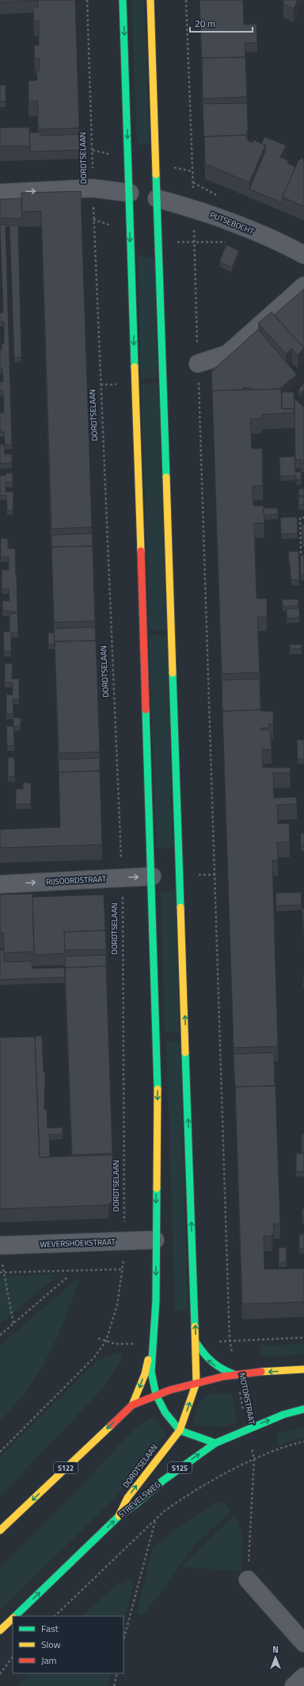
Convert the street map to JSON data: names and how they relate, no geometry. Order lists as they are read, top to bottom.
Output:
{
  "streets": {
    "main road": [
      "DORDTSELAAN",
      "S122",
      "S125",
      "STREVELSWEG"
    ],
    "street": ["PUTSEBOCHT", "RIJSOORDSTRAAT", "WEVERSHOEKSTRAAT"],
    "path": ["MOTORSTRAAT"]
  },
  "crossings": [
    ["DORDTSELAAN", "PUTSEBOCHT"],
    ["DORDTSELAAN", "RIJSOORDSTRAAT"],
    ["DORDTSELAAN", "WEVERSHOEKSTRAAT"],
    ["DORDTSELAAN", "STREVELSWEG"],
    ["RIJSOORDSTRAAT", "S122"],
    ["WEVERSHOEKSTRAAT", "S122"],
    ["MOTORSTRAAT", "STREVELSWEG"]
  ],
  "one_way": ["RIJSOORDSTRAAT", "STREVELSWEG"],
  "legend": ["Fast", "Slow", "Jam"],
  "scale_bar": "20 m",
  "north": "top"
}
